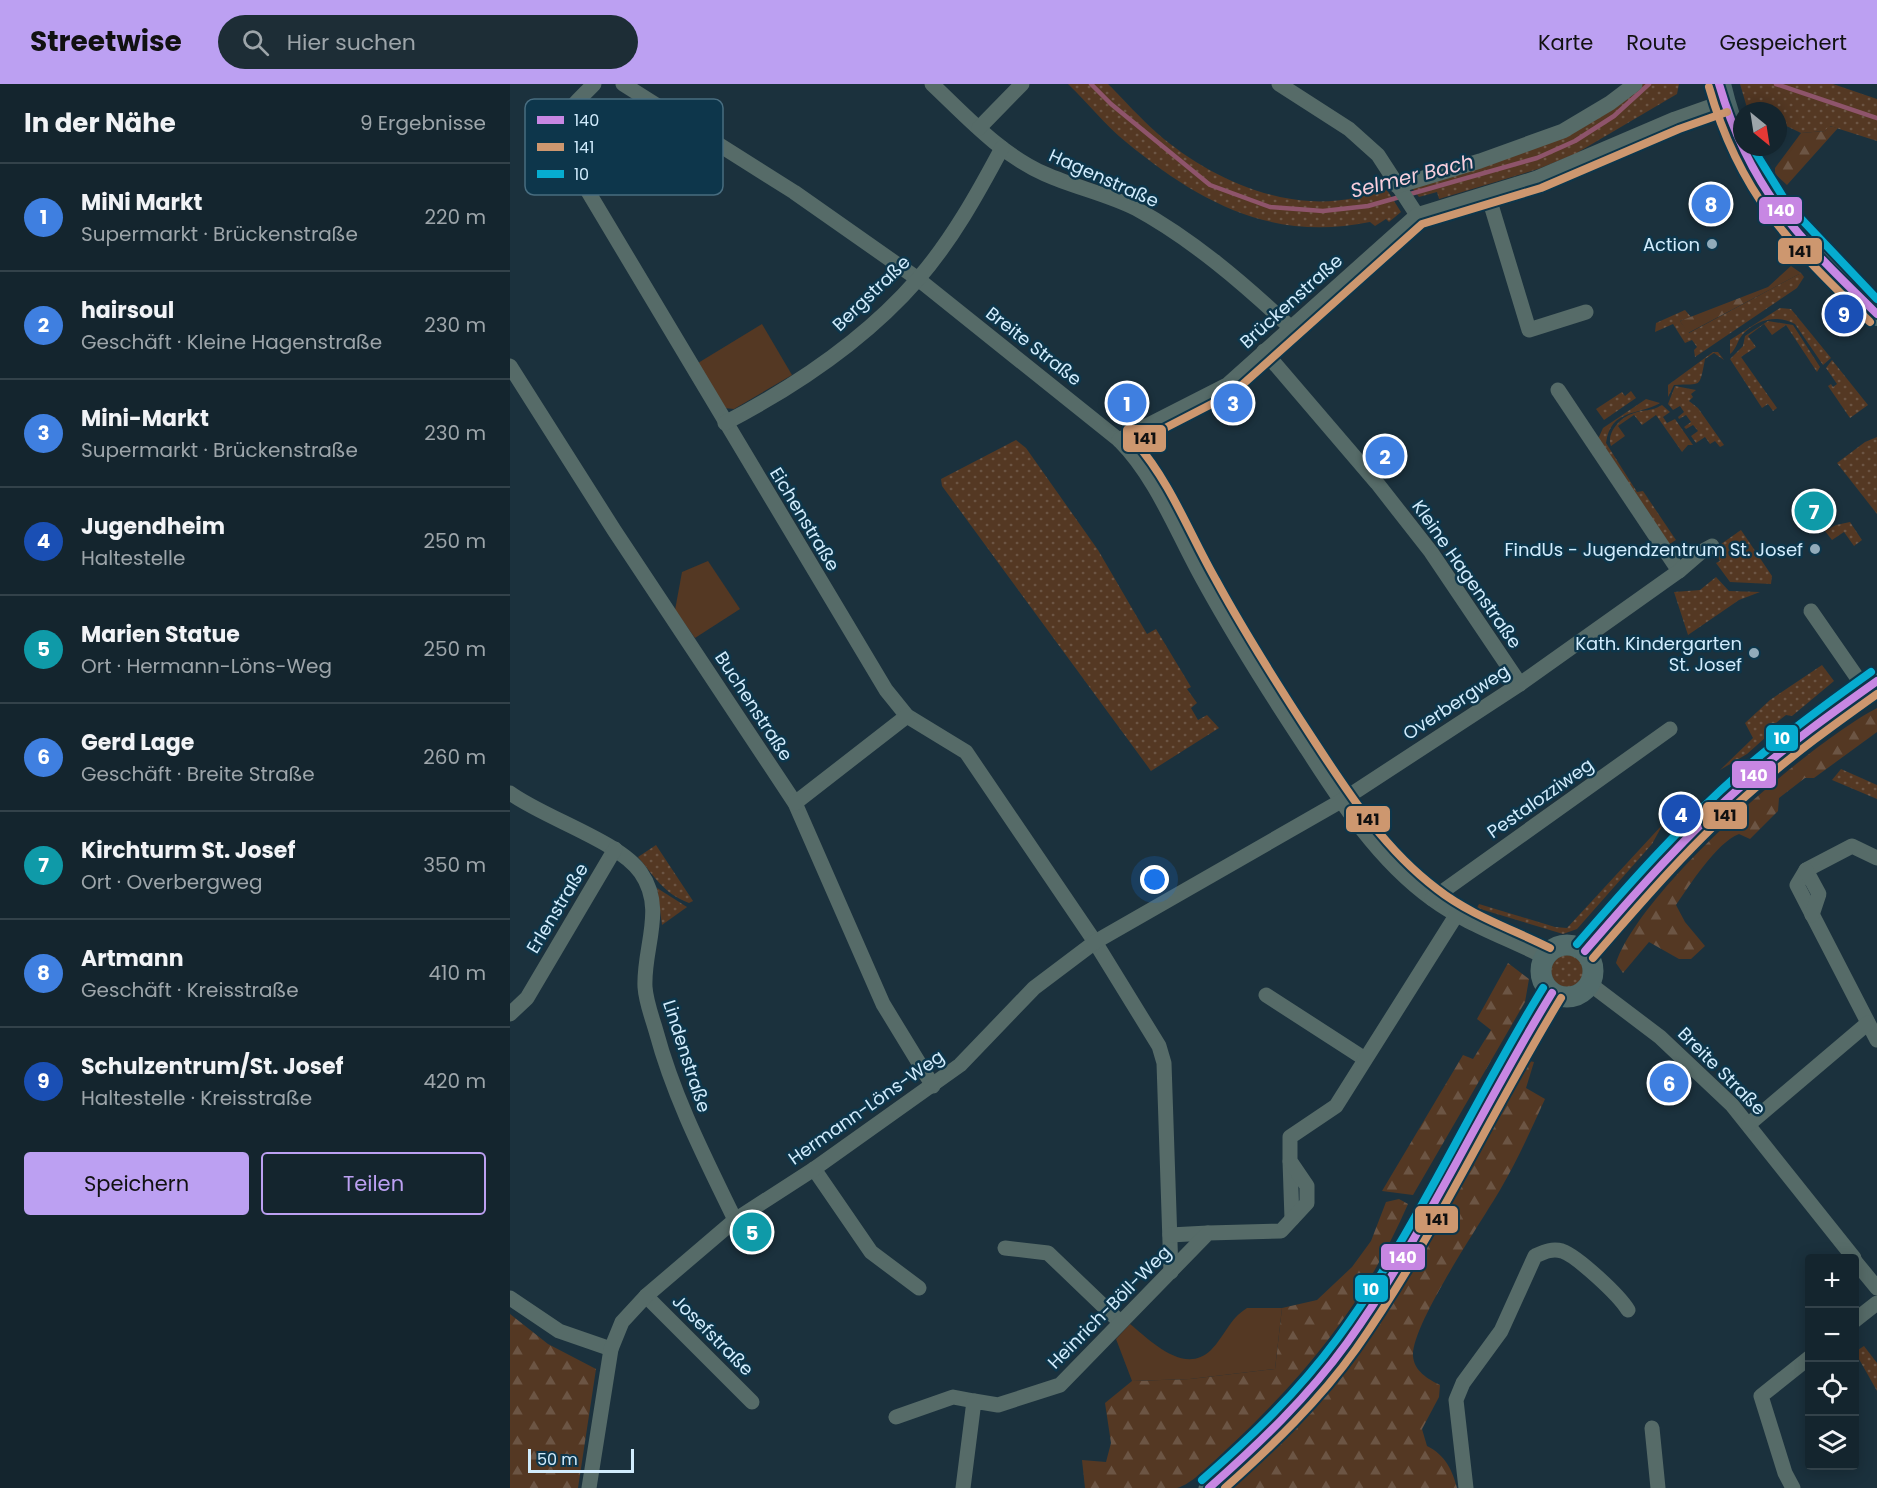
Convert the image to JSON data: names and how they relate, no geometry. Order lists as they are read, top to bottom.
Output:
{
  "streets": {
    "street": [
      "Hagenstraße",
      "Bergstraße",
      "Brückenstraße",
      "Breite Straße",
      "Eichenstraße",
      "Kleine Hagenstraße",
      "Overbergweg",
      "Buchenstraße",
      "Pestalozziweg",
      "Erlenstraße",
      "Lindenstraße",
      "Hermann-Löns-Weg",
      "Heinrich-Böll-Weg",
      "Josefstraße"
    ]
  },
  "crossings": [
    ["Hagenstraße", "Bergstraße"],
    ["Hagenstraße", "Brückenstraße"],
    ["Bergstraße", "Breite Straße"],
    ["Bergstraße", "Eichenstraße"],
    ["Brückenstraße", "Breite Straße"],
    ["Brückenstraße", "Kleine Hagenstraße"],
    ["Breite Straße", "Overbergweg"],
    ["Breite Straße", "Pestalozziweg"],
    ["Breite Straße", "Hermann-Löns-Weg"],
    ["Breite Straße", "Heinrich-Böll-Weg"],
    ["Eichenstraße", "Hermann-Löns-Weg"],
    ["Eichenstraße", "Heinrich-Böll-Weg"],
    ["Kleine Hagenstraße", "Overbergweg"],
    ["Overbergweg", "Hermann-Löns-Weg"],
    ["Buchenstraße", "Hermann-Löns-Weg"],
    ["Erlenstraße", "Lindenstraße"],
    ["Lindenstraße", "Hermann-Löns-Weg"],
    ["Hermann-Löns-Weg", "Josefstraße"]
  ],
  "water": ["Selmer Bach"],
  "places": ["Action", "FindUs - Jugendzentrum St. Josef", "Kath. Kindergarten St. Josef"],
  "lines": ["transit line 140", "transit line 141", "transit line 10"],
  "legend": ["140", "141", "10"],
  "scale_bar": "50 m",
  "north": "bottom right",
  "page": {
    "header": "Streetwise",
    "search": "Hier suchen",
    "nav": ["Karte", "Route", "Gespeichert"],
    "heading": ["In der Nähe", "9 Ergebnisse"],
    "list": [
      {
        "mark": "1",
        "name": "MiNi Markt",
        "note": "Supermarkt · Brückenstraße",
        "value": "220 m"
      },
      {
        "mark": "2",
        "name": "hairsoul",
        "note": "Geschäft · Kleine Hagenstraße",
        "value": "230 m"
      },
      {
        "mark": "3",
        "name": "Mini-Markt",
        "note": "Supermarkt · Brückenstraße",
        "value": "230 m"
      },
      {
        "mark": "4",
        "name": "Jugendheim",
        "note": "Haltestelle",
        "value": "250 m"
      },
      {
        "mark": "5",
        "name": "Marien Statue",
        "note": "Ort · Hermann-Löns-Weg",
        "value": "250 m"
      },
      {
        "mark": "6",
        "name": "Gerd Lage",
        "note": "Geschäft · Breite Straße",
        "value": "260 m"
      },
      {
        "mark": "7",
        "name": "Kirchturm St. Josef",
        "note": "Ort · Overbergweg",
        "value": "350 m"
      },
      {
        "mark": "8",
        "name": "Artmann",
        "note": "Geschäft · Kreisstraße",
        "value": "410 m"
      },
      {
        "mark": "9",
        "name": "Schulzentrum/St. Josef",
        "note": "Haltestelle · Kreisstraße",
        "value": "420 m"
      }
    ],
    "pins": [
      "8",
      "9",
      "1",
      "3",
      "2",
      "7",
      "4",
      "6",
      "5"
    ],
    "buttons": ["Speichern", "Teilen"],
    "map_buttons": ["+", "−"],
    "scale": "50 m"
  }
}
